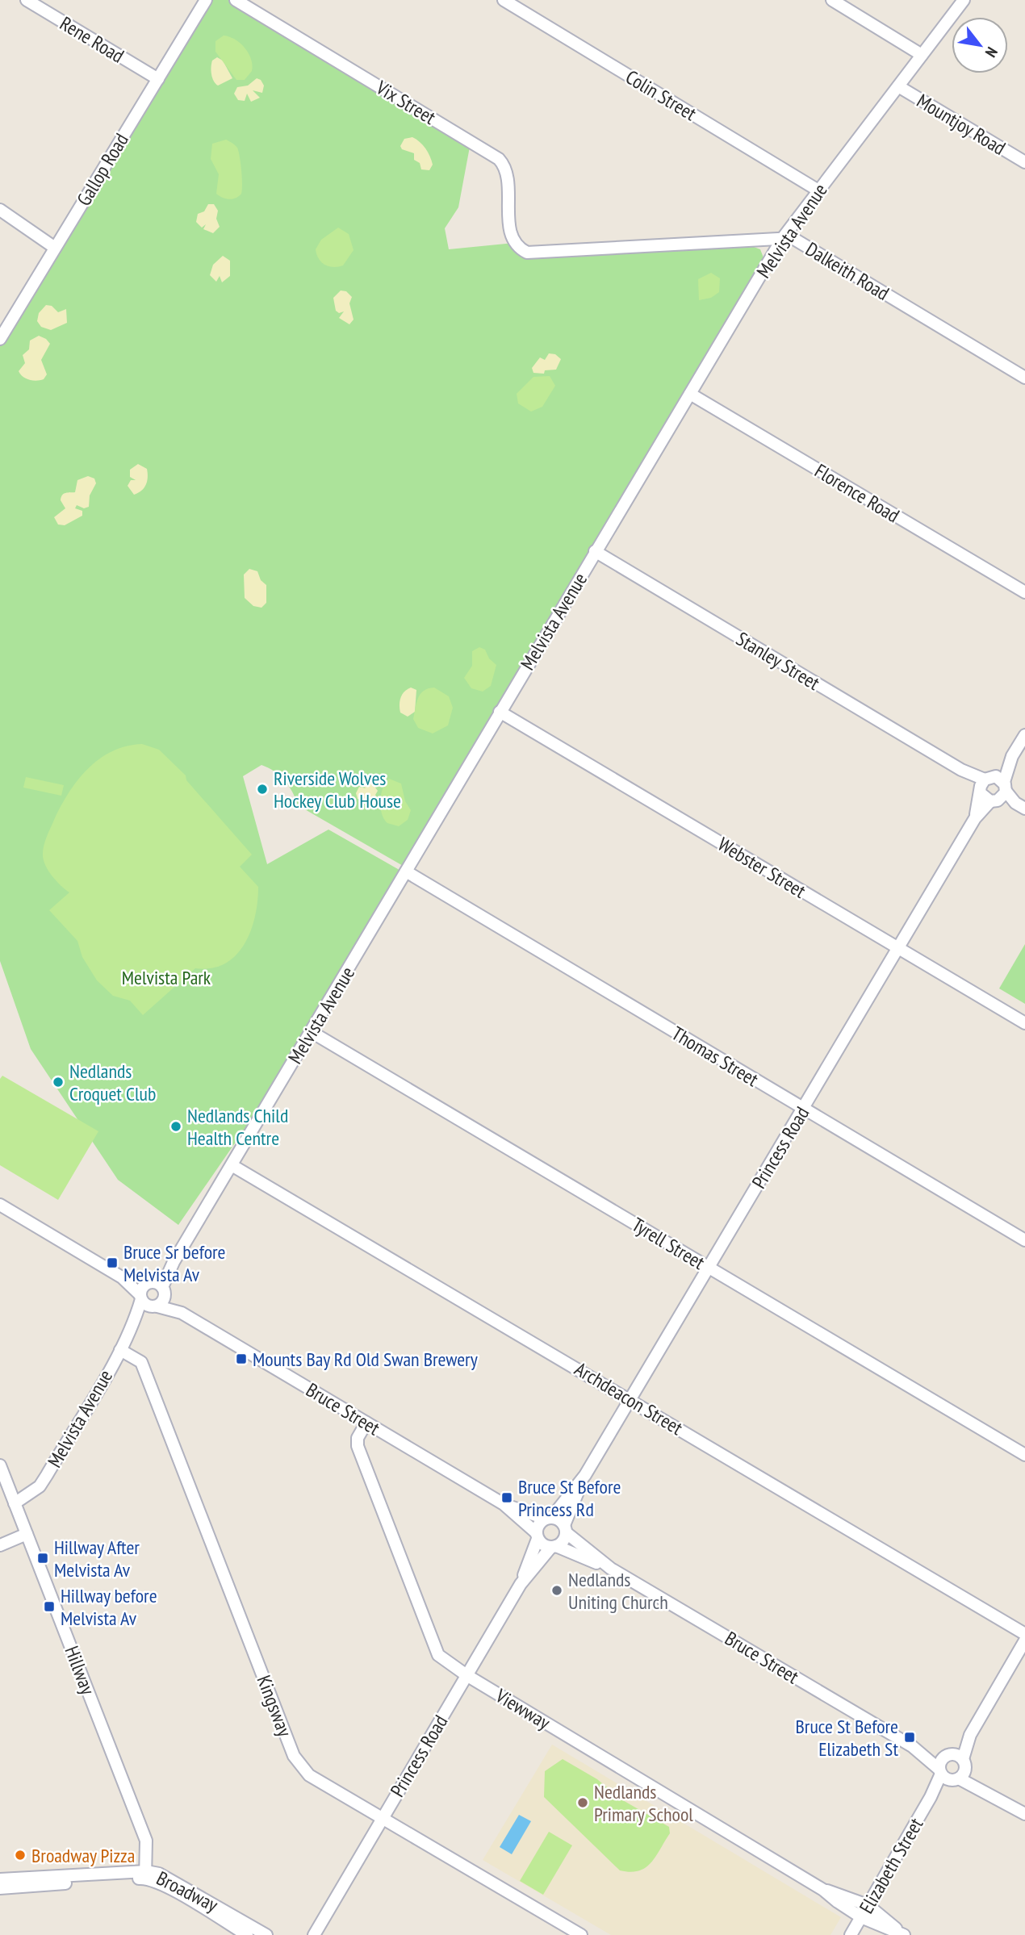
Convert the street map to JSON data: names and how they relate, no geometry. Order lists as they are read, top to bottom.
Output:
{
  "streets": {
    "street": [
      "Rene Road",
      "Colin Street",
      "Vix Street",
      "Mountjoy Road",
      "Gallop Road",
      "Melvista Avenue",
      "Dalkeith Road",
      "Florence Road",
      "Stanley Street",
      "Webster Street",
      "Thomas Street",
      "Princess Road",
      "Tyrell Street",
      "Archdeacon Street",
      "Bruce Street",
      "Hillway",
      "Kingsway",
      "Viewway",
      "Elizabeth Street",
      "Broadway"
    ]
  },
  "crossings": [
    ["Rene Road", "Gallop Road"],
    ["Colin Street", "Melvista Avenue"],
    ["Vix Street", "Dalkeith Road"],
    ["Mountjoy Road", "Melvista Avenue"],
    ["Melvista Avenue", "Dalkeith Road"],
    ["Melvista Avenue", "Florence Road"],
    ["Melvista Avenue", "Stanley Street"],
    ["Melvista Avenue", "Webster Street"],
    ["Melvista Avenue", "Thomas Street"],
    ["Melvista Avenue", "Tyrell Street"],
    ["Melvista Avenue", "Archdeacon Street"],
    ["Melvista Avenue", "Bruce Street"],
    ["Melvista Avenue", "Hillway"],
    ["Melvista Avenue", "Kingsway"],
    ["Stanley Street", "Princess Road"],
    ["Webster Street", "Princess Road"],
    ["Thomas Street", "Princess Road"],
    ["Princess Road", "Tyrell Street"],
    ["Princess Road", "Archdeacon Street"],
    ["Princess Road", "Bruce Street"],
    ["Princess Road", "Kingsway"],
    ["Princess Road", "Viewway"],
    ["Bruce Street", "Viewway"],
    ["Bruce Street", "Elizabeth Street"],
    ["Hillway", "Broadway"],
    ["Viewway", "Elizabeth Street"]
  ],
  "parks": ["Melvista Park"],
  "places": {
    "other": [
      "Riverside Wolves Hockey Club House",
      "Nedlands Croquet Club",
      "Nedlands Child Health Centre",
      "Nedlands Uniting Church",
      "Nedlands Primary School",
      "Broadway Pizza"
    ],
    "transit": [
      "Bruce Sr before Melvista Av",
      "Mounts Bay Rd Old Swan Brewery",
      "Bruce St Before Princess Rd",
      "Hillway After Melvista Av",
      "Hillway before Melvista Av",
      "Bruce St Before Elizabeth St"
    ]
  },
  "north": "bottom right"
}
